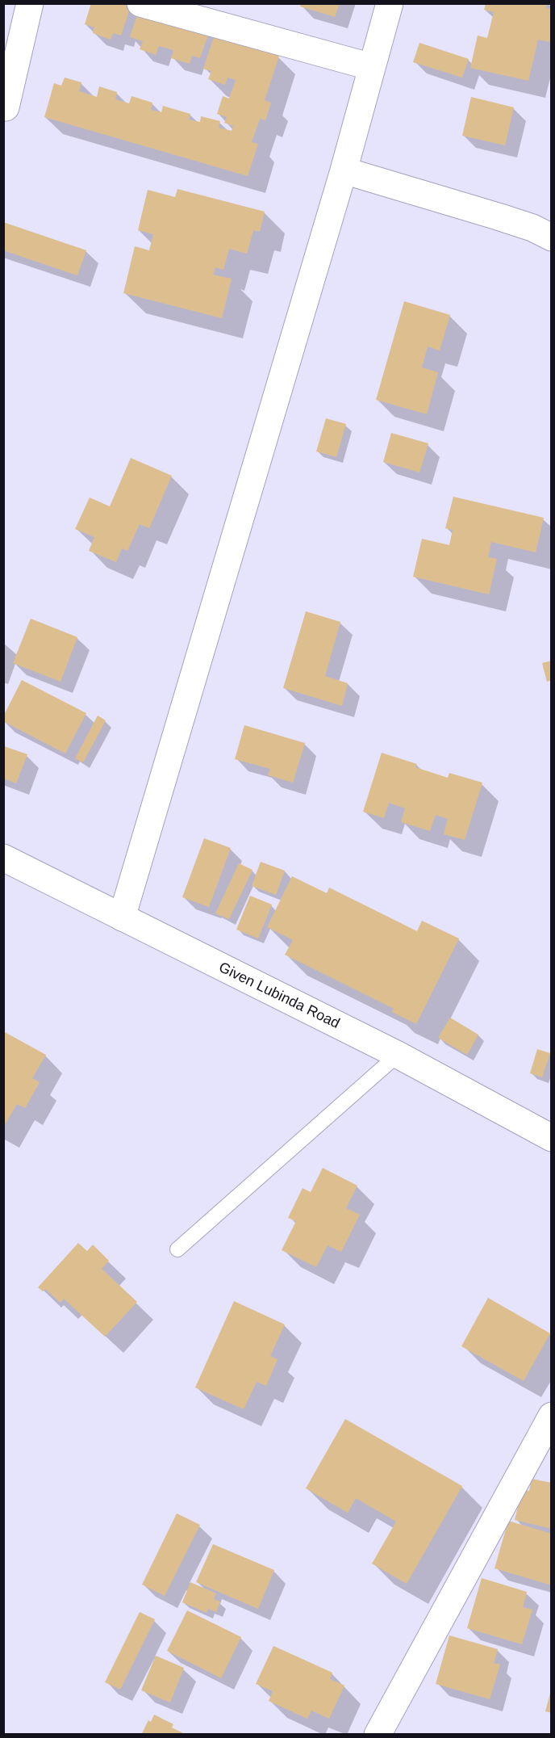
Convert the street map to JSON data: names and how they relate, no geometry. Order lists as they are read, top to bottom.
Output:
{
  "streets": {
    "street": ["Given Lubinda Road"]
  }
}
